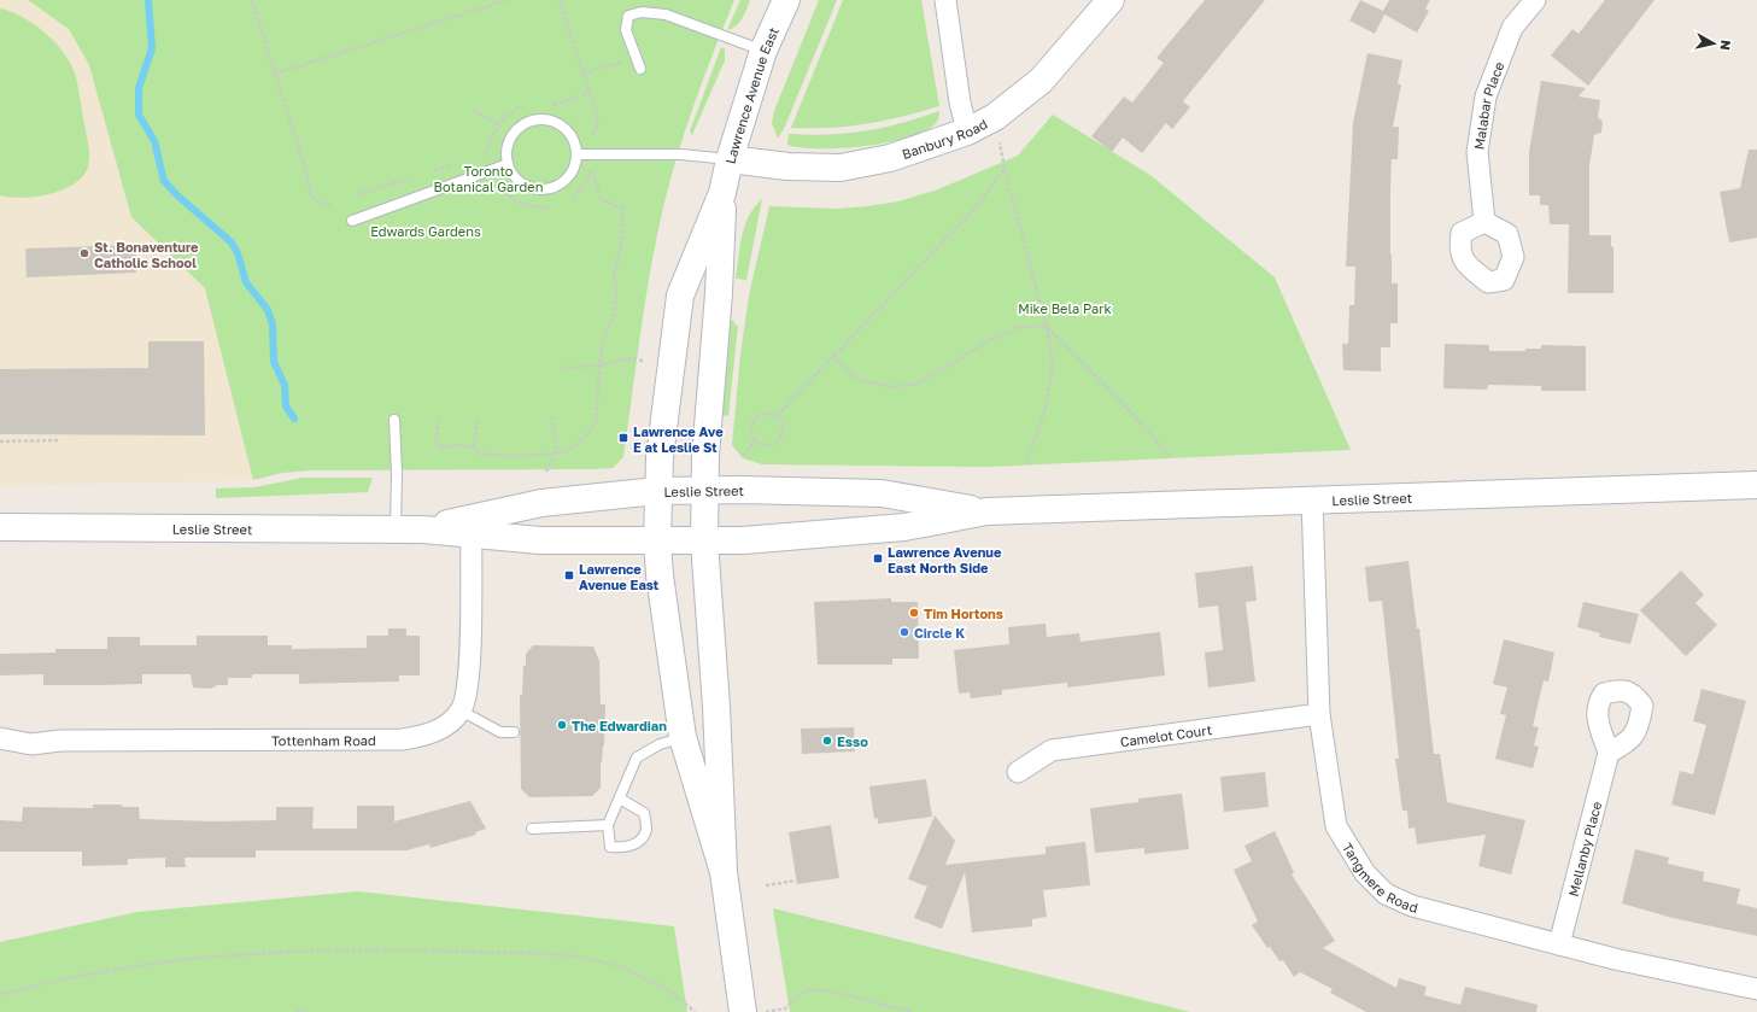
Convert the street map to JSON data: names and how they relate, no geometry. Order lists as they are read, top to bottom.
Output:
{
  "streets": {
    "main road": ["Lawrence Avenue East", "Banbury Road", "Leslie Street"],
    "street": [
      "Malabar Place",
      "Camelot Court",
      "Tottenham Road",
      "Mellanby Place",
      "Tangmere Road"
    ]
  },
  "crossings": [
    ["Lawrence Avenue East", "Banbury Road"],
    ["Lawrence Avenue East", "Leslie Street"],
    ["Leslie Street", "Tangmere Road"],
    ["Camelot Court", "Tangmere Road"],
    ["Mellanby Place", "Tangmere Road"]
  ],
  "parks": ["Toronto Botanical Garden", "Edwards Gardens", "Mike Bela Park"],
  "places": {
    "other": [
      "St. Bonaventure Catholic School",
      "Tim Hortons",
      "Circle K",
      "The Edwardian",
      "Esso"
    ],
    "transit": ["Lawrence Ave E at Leslie St", "Lawrence Avenue East North Side", "Lawrence Avenue East"]
  },
  "north": "right"
}
